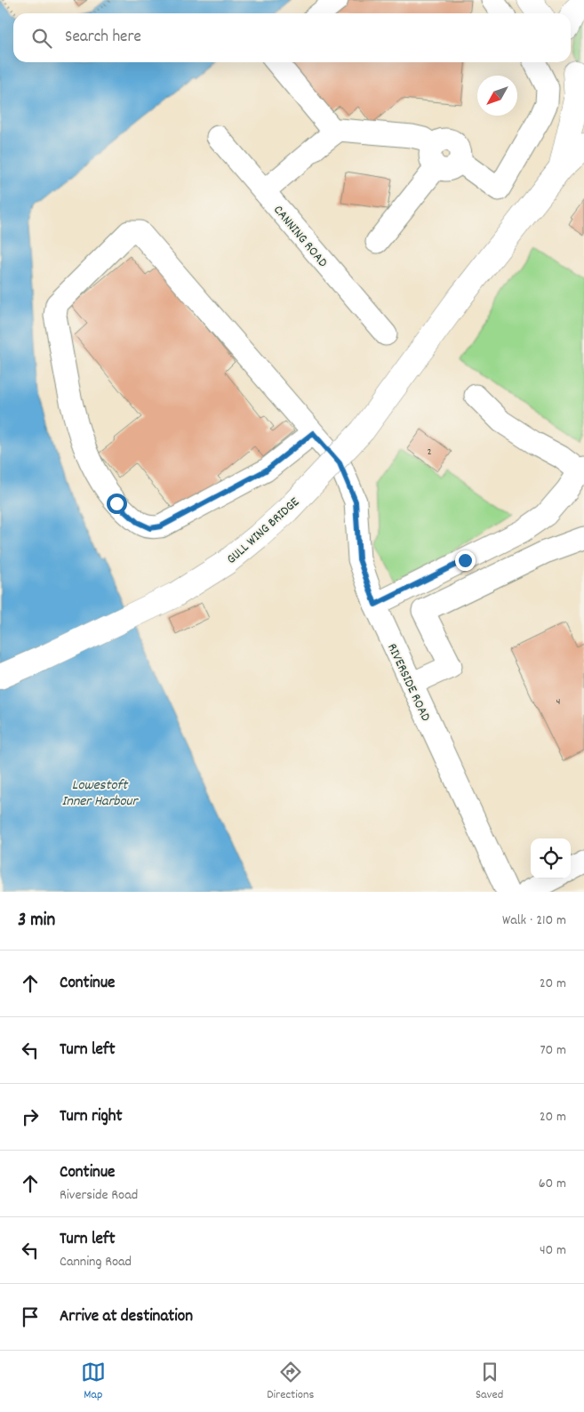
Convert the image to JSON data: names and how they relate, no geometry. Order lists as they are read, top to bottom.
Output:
{
  "streets": {
    "highway": ["GULL WING BRIDGE"],
    "street": ["CANNING ROAD", "RIVERSIDE ROAD"]
  },
  "water": ["Lowestoft Inner Harbour"],
  "house_numbers": ["2", "4"],
  "north": "bottom left",
  "page": {
    "search": "Search here",
    "heading": ["3 min", "Walk · 210 m"],
    "list": [
      ["Continue", "20 m"],
      ["Turn left", "70 m"],
      ["Turn right", "20 m"],
      ["Continue", "Riverside Road", "60 m"],
      ["Turn left", "Canning Road", "40 m"],
      "Arrive at destination"
    ],
    "nav": ["Map", "Directions", "Saved"]
  }
}
